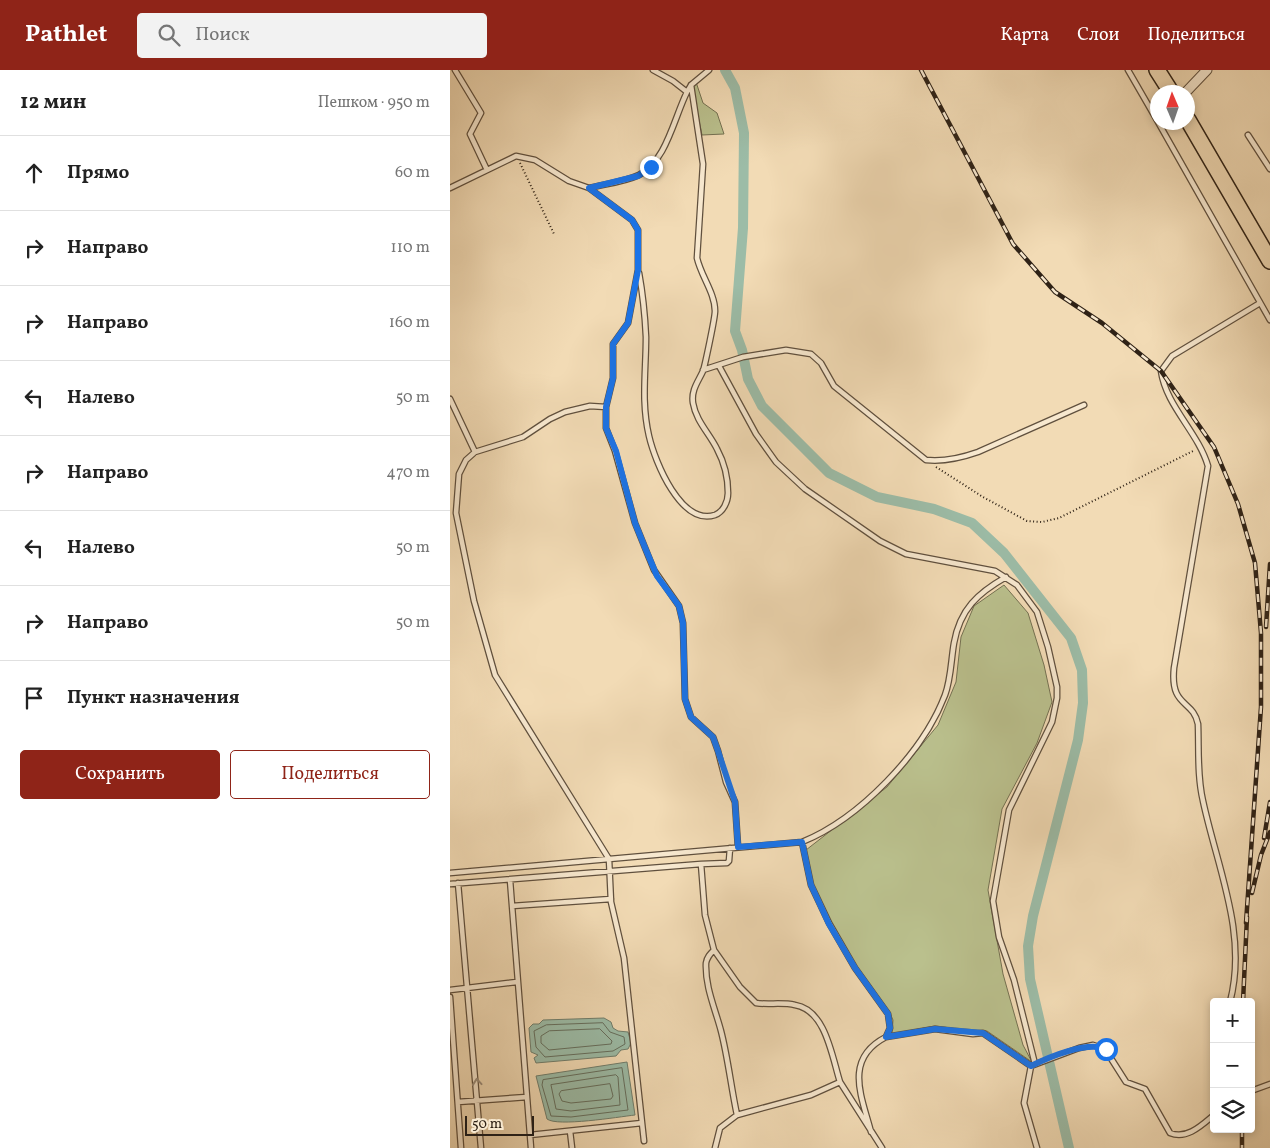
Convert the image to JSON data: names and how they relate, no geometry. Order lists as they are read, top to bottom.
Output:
{
  "scale_bar": "50 m",
  "north": "top",
  "page": {
    "header": "Pathlet",
    "search": "Поиск",
    "nav": ["Карта", "Слои", "Поделиться"],
    "heading": ["12 мин", "Пешком · 950 m"],
    "list": [
      ["Прямо", "60 m"],
      ["Направо", "110 m"],
      ["Направо", "160 m"],
      ["Налево", "50 m"],
      ["Направо", "470 m"],
      ["Налево", "50 m"],
      ["Направо", "50 m"],
      "Пункт назначения"
    ],
    "buttons": ["Сохранить", "Поделиться"],
    "map_buttons": ["+", "−"],
    "scale": "50 m"
  }
}
